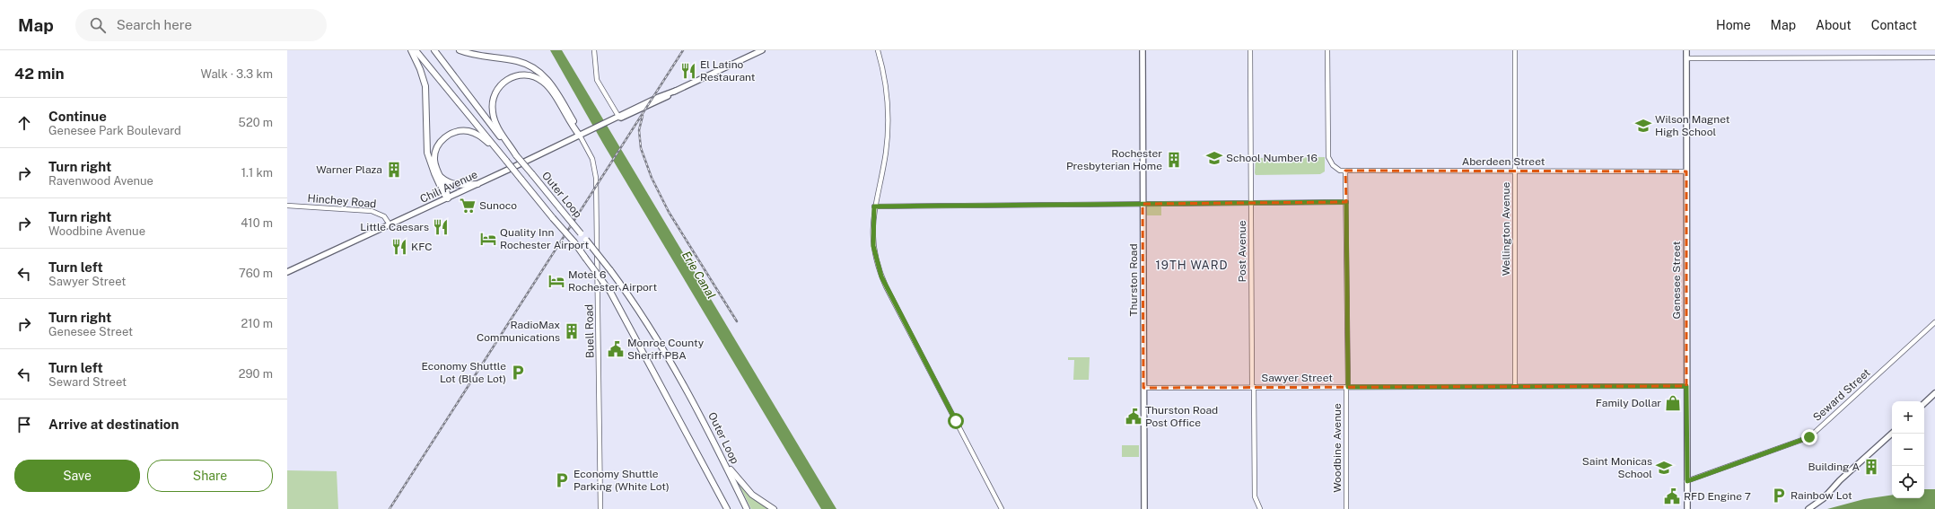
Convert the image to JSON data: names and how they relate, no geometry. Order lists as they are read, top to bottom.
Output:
{
  "streets": {
    "highway": ["Outer Loop"],
    "main road": ["Chili Avenue", "Thurston Road", "Genesee Street"],
    "street": [
      "Aberdeen Street",
      "Hinchey Road",
      "Wellington Avenue",
      "Post Avenue",
      "Buell Road",
      "Sawyer Street",
      "Seward Street",
      "Woodbine Avenue"
    ]
  },
  "crossings": [
    ["Aberdeen Street", "Wellington Avenue"],
    ["Aberdeen Street", "Genesee Street"],
    ["Aberdeen Street", "Woodbine Avenue"],
    ["Chili Avenue", "Hinchey Road"],
    ["Chili Avenue", "Buell Road"],
    ["Wellington Avenue", "Sawyer Street"],
    ["Post Avenue", "Sawyer Street"],
    ["Thurston Road", "Sawyer Street"],
    ["Genesee Street", "Sawyer Street"],
    ["Genesee Street", "Seward Street"],
    ["Sawyer Street", "Woodbine Avenue"]
  ],
  "districts": ["19TH WARD"],
  "water": ["Erie Canal"],
  "places": {
    "restaurant": ["El Latino Restaurant", "Little Caesars", "KFC"],
    "school or university": ["Wilson Magnet High School", "School Number 16", "Saint Monicas School"],
    "building": [
      "Rochester Presbyterian Home",
      "Warner Plaza",
      "RadioMax Communications",
      "Building A"
    ],
    "supermarket": ["Sunoco"],
    "hotel": ["Quality Inn Rochester Airport", "Motel 6 Rochester Airport"],
    "public building": ["Monroe County Sheriff PBA", "Thurston Road Post Office", "RFD Engine 7"],
    "parking": ["Economy Shuttle Lot (Blue Lot)", "Economy Shuttle Parking (White Lot)", "Rainbow Lot"],
    "shop": ["Family Dollar"]
  },
  "page": {
    "header": "Map",
    "search": "Search here",
    "nav": [
      "Home",
      "Map",
      "About",
      "Contact"
    ],
    "heading": ["42 min", "Walk · 3.3 km"],
    "list": [
      ["Continue", "Genesee Park Boulevard", "520 m"],
      ["Turn right", "Ravenwood Avenue", "1.1 km"],
      ["Turn right", "Woodbine Avenue", "410 m"],
      ["Turn left", "Sawyer Street", "760 m"],
      ["Turn right", "Genesee Street", "210 m"],
      ["Turn left", "Seward Street", "290 m"],
      "Arrive at destination"
    ],
    "map_buttons": ["+", "−"],
    "buttons": ["Save", "Share"]
  }
}
